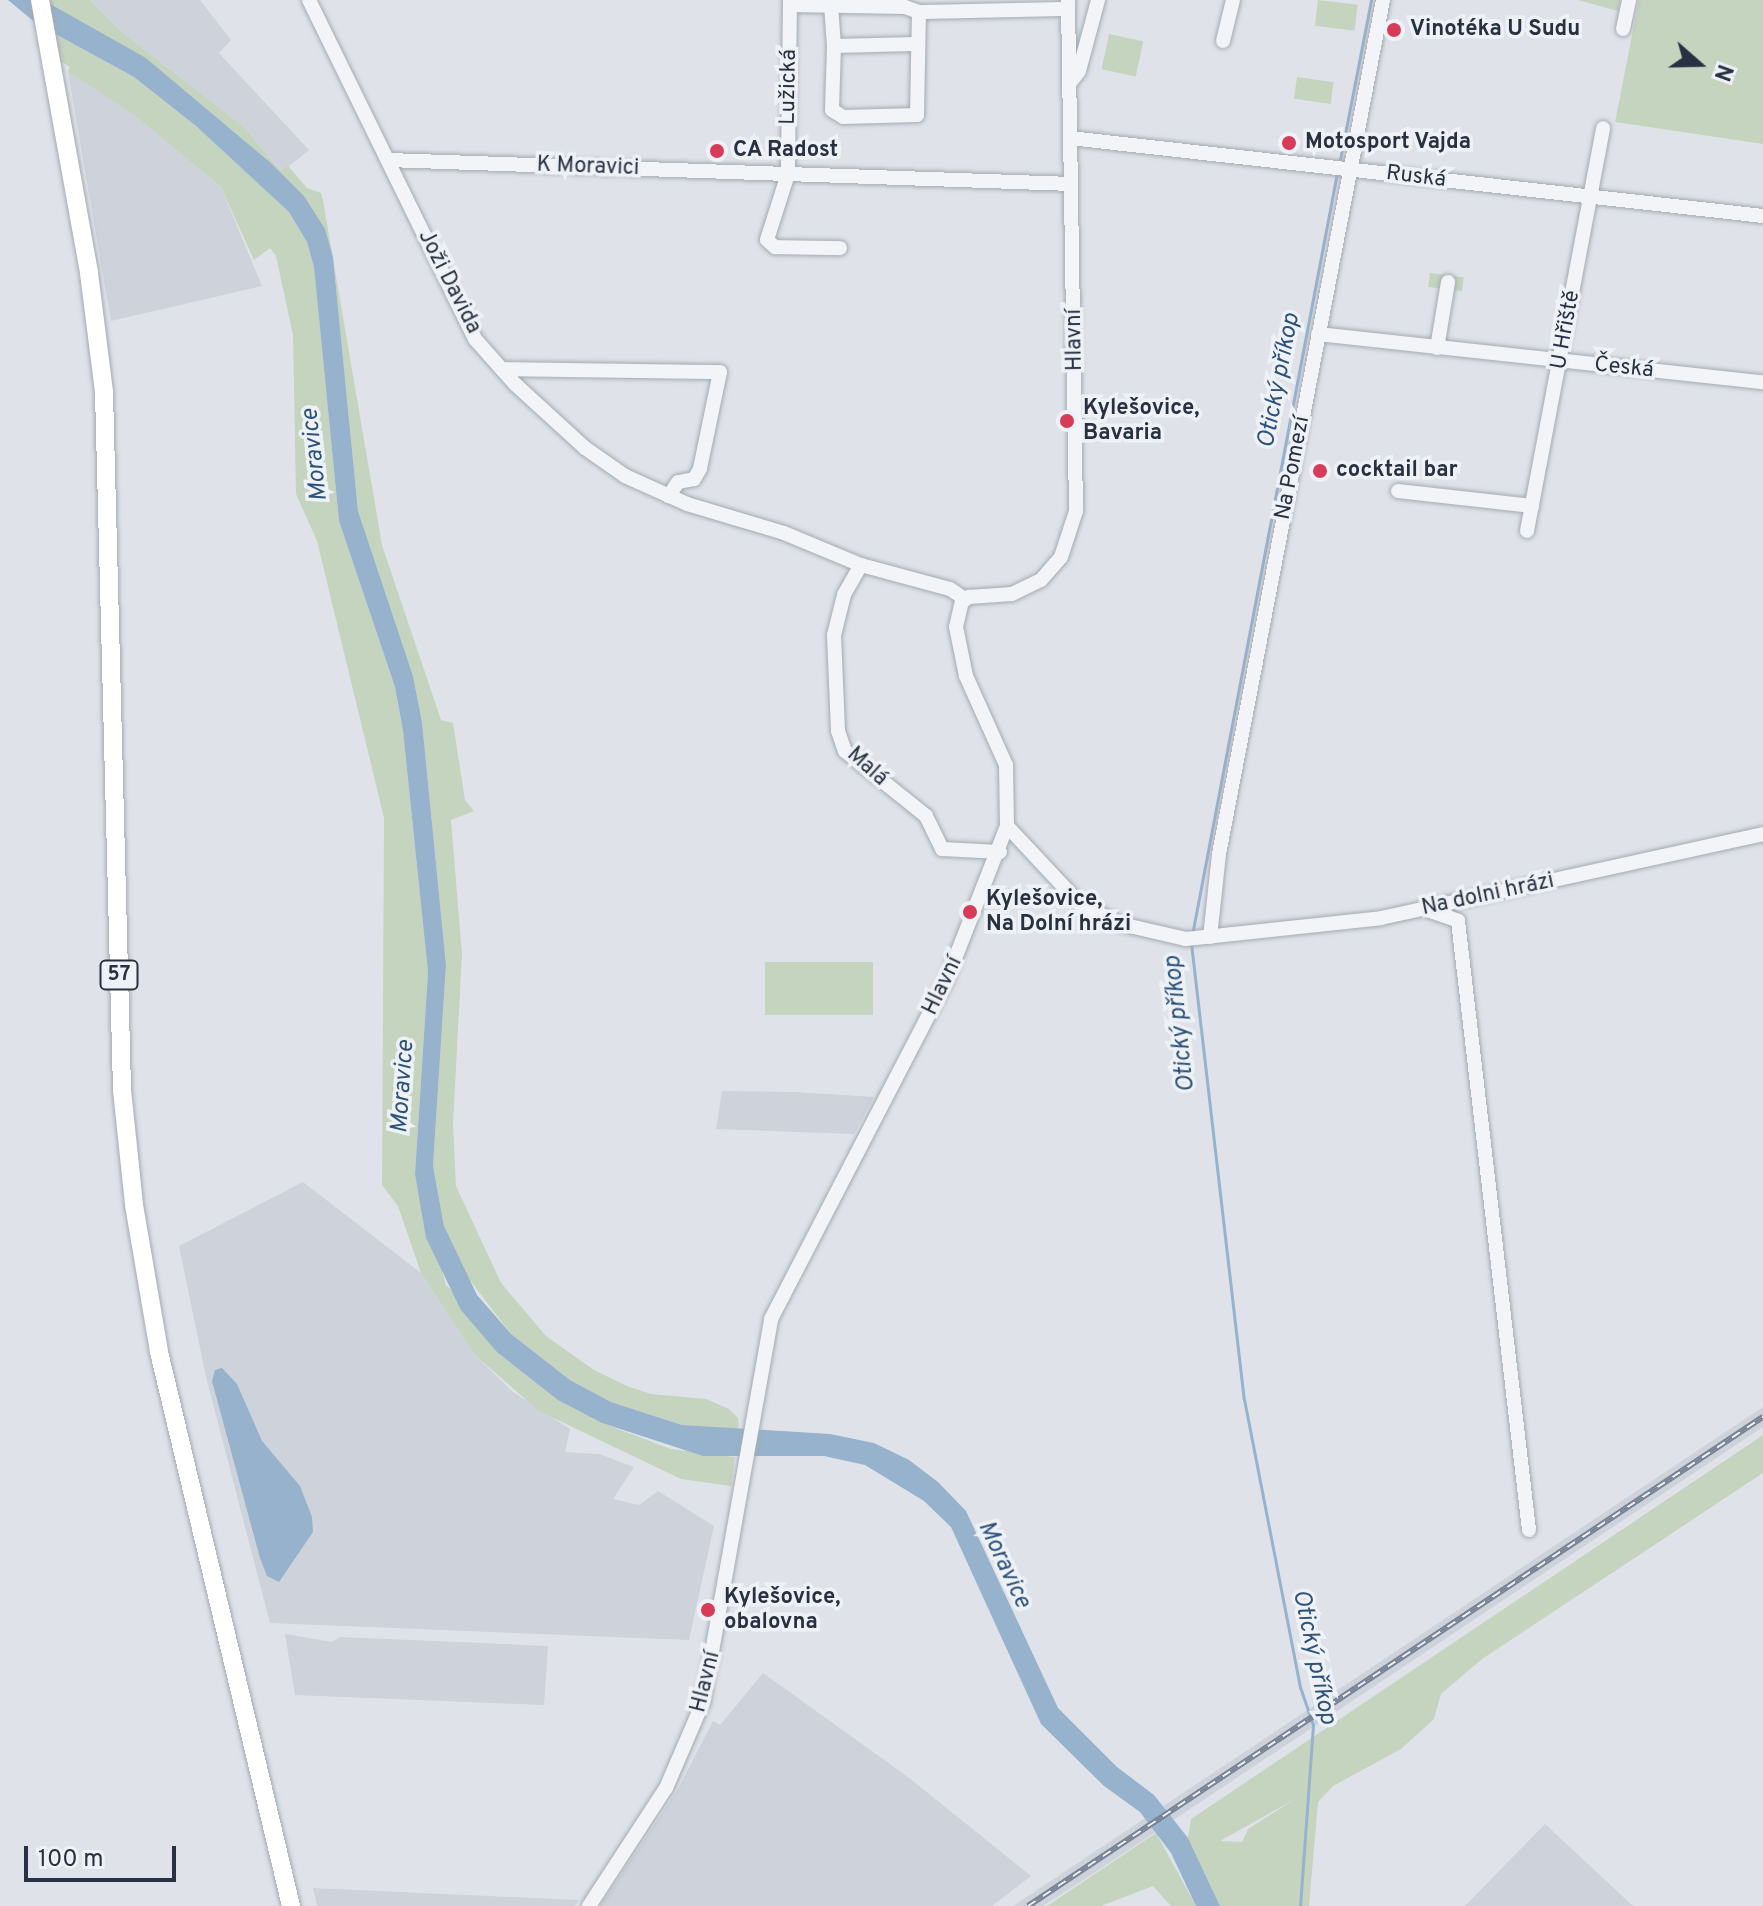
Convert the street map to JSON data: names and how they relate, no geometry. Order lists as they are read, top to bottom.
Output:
{
  "streets": {
    "main road": ["57"],
    "street": [
      "Lužická",
      "K Moravici",
      "Ruská",
      "Joži Davida",
      "U Hřiště",
      "Hlavní",
      "Česká",
      "Na Pomezí",
      "Malá",
      "Na dolni hrázi"
    ]
  },
  "crossings": [
    ["Lužická", "K Moravici"],
    ["Lužická", "Hlavní"],
    ["K Moravici", "Joži Davida"],
    ["Ruská", "U Hřiště"],
    ["Ruská", "Hlavní"],
    ["Ruská", "Na Pomezí"],
    ["Joži Davida", "Hlavní"],
    ["Joži Davida", "Malá"],
    ["U Hřiště", "Česká"],
    ["Hlavní", "Malá"],
    ["Česká", "Na Pomezí"],
    ["Na Pomezí", "Na dolni hrázi"]
  ],
  "water": ["Otický příkop", "Moravice"],
  "places": [
    "Vinotéka U Sudu",
    "Motosport Vajda",
    "CA Radost",
    "Kylešovice, Bavaria",
    "cocktail bar",
    "Kylešovice, Na Dolní hrázi",
    "Kylešovice, obalovna"
  ],
  "scale_bar": "100 m",
  "north": "right"
}
